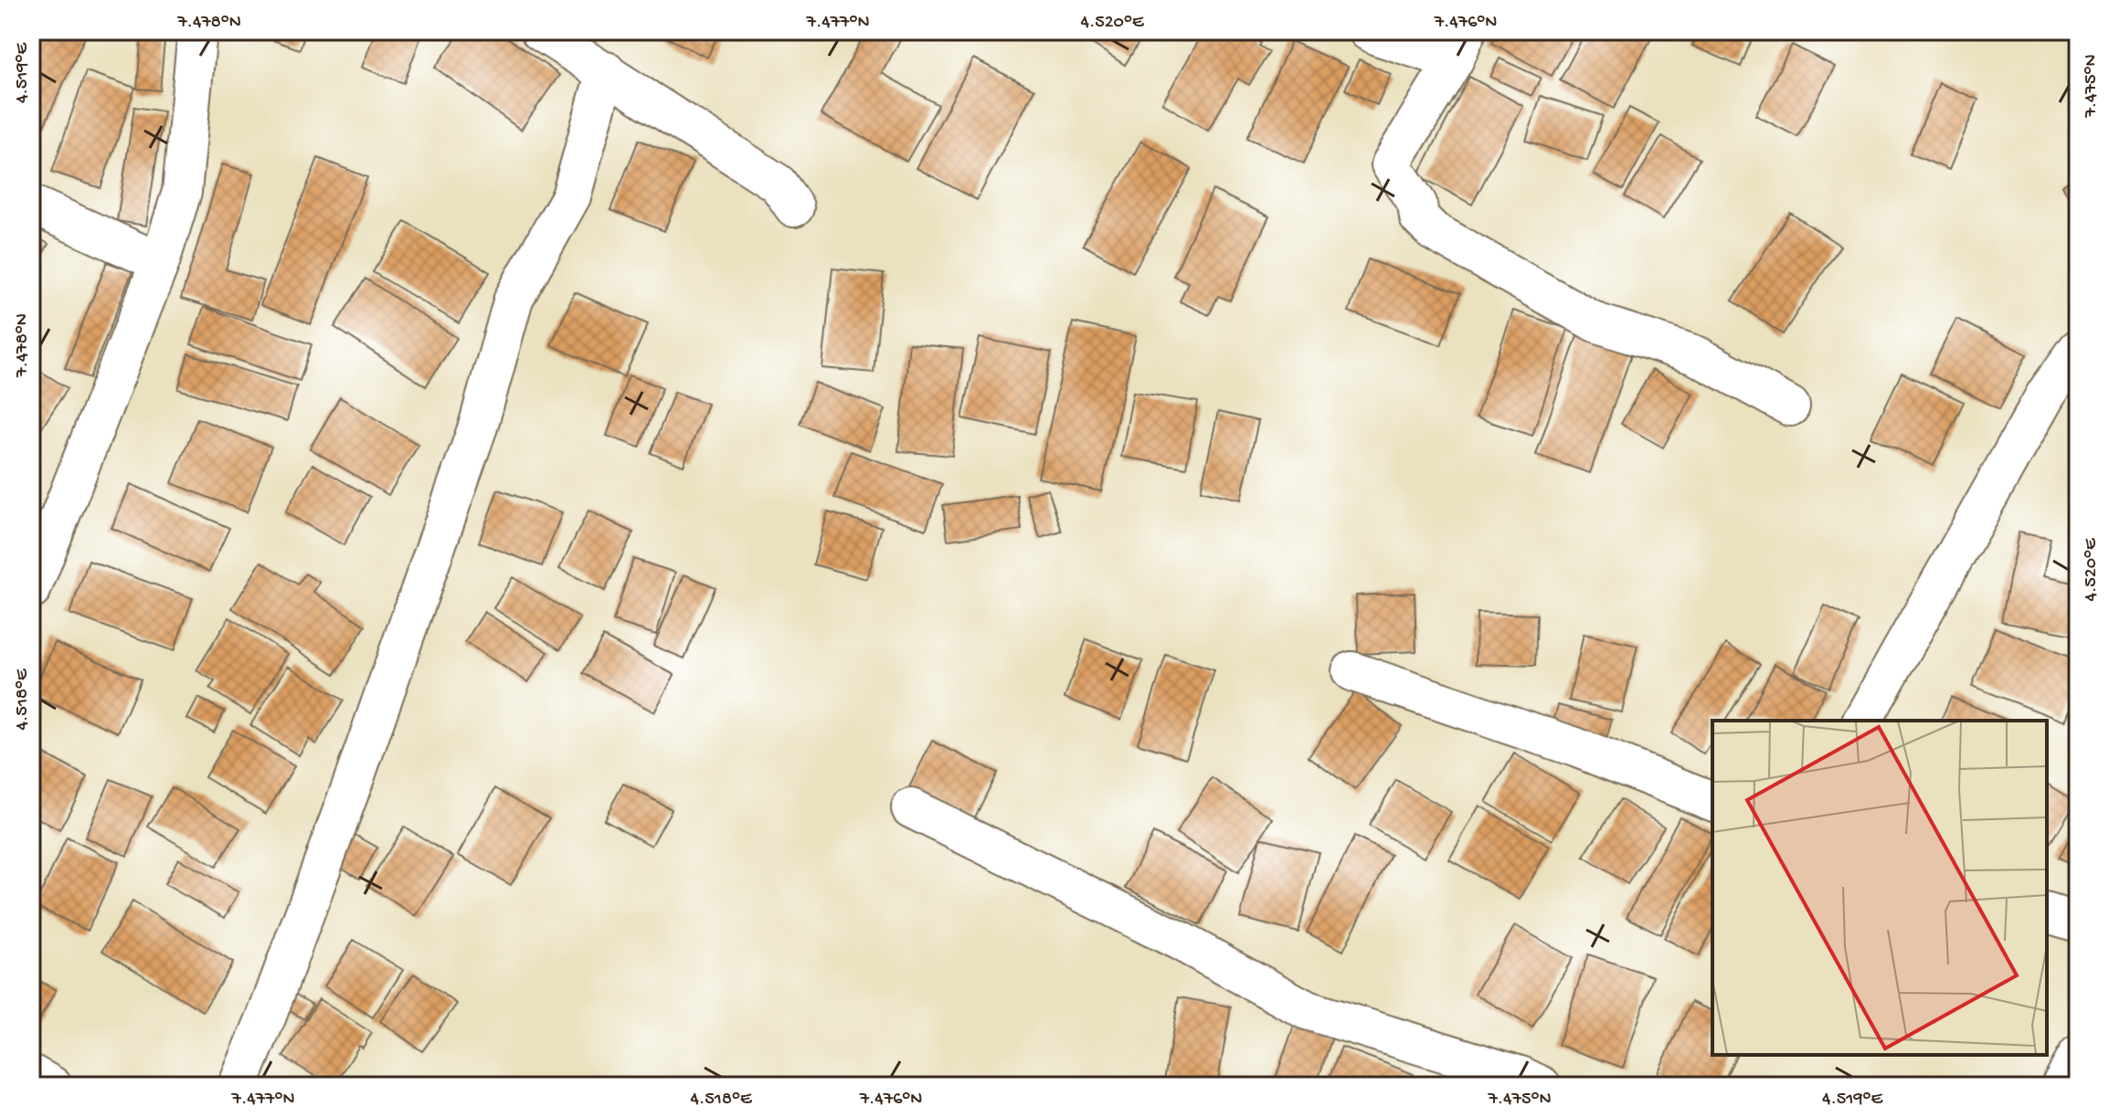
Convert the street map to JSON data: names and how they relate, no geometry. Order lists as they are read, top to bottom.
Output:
{
  "coordinates": [
    "7.478°N",
    "7.477°N",
    "4.520°E",
    "7.476°N",
    "4.519°E",
    "7.475°N",
    "4.518°E"
  ]
}
